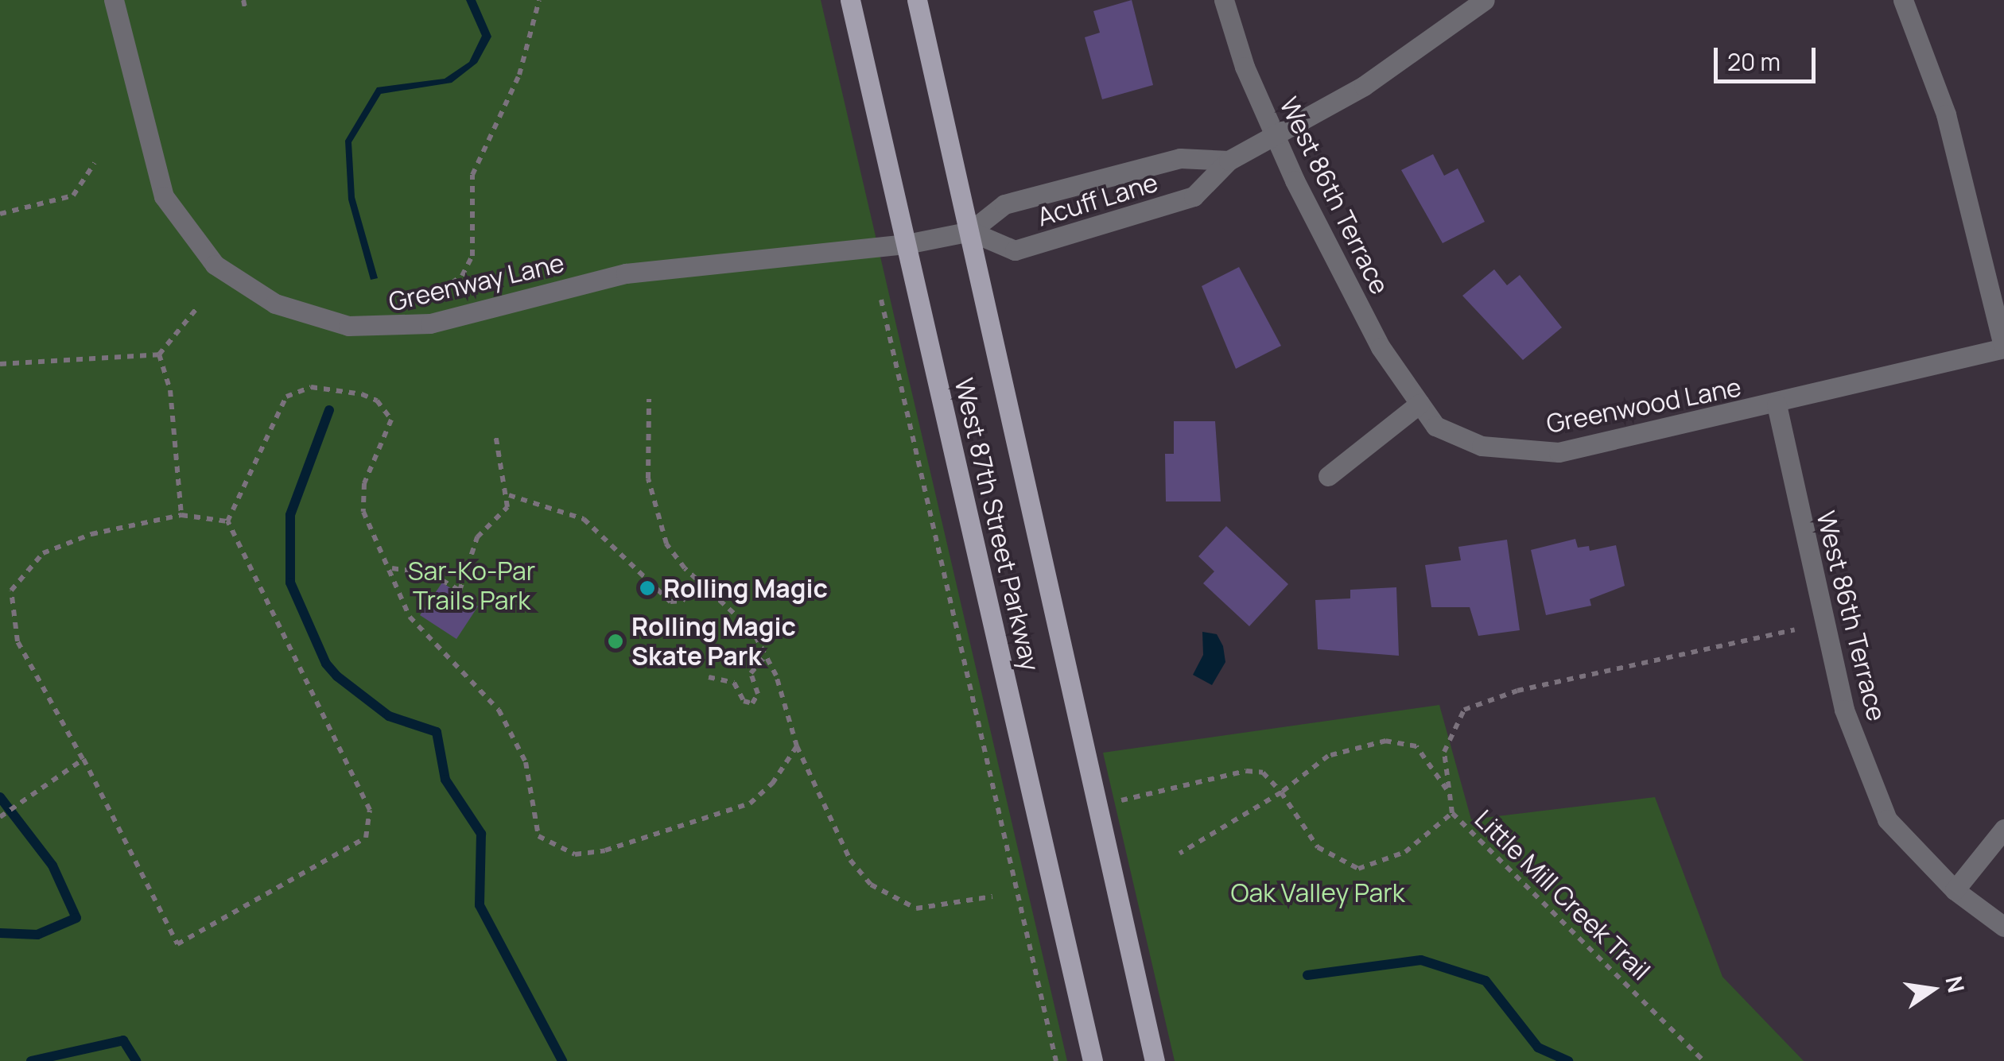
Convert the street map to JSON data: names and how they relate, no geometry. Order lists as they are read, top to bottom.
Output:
{
  "streets": {
    "main road": ["West 87th Street Parkway"],
    "street": [
      "West 86th Terrace",
      "Acuff Lane",
      "Greenway Lane",
      "Greenwood Lane"
    ],
    "path": ["Little Mill Creek Trail"]
  },
  "crossings": [
    ["West 86th Terrace", "Acuff Lane"],
    ["West 86th Terrace", "Greenwood Lane"],
    ["Acuff Lane", "Greenway Lane"],
    ["Acuff Lane", "West 87th Street Parkway"],
    ["Greenway Lane", "West 87th Street Parkway"]
  ],
  "parks": ["Sar-Ko-Par Trails Park", "Oak Valley Park"],
  "places": ["Rolling Magic", "Rolling Magic Skate Park"],
  "scale_bar": "20 m",
  "north": "right"
}
